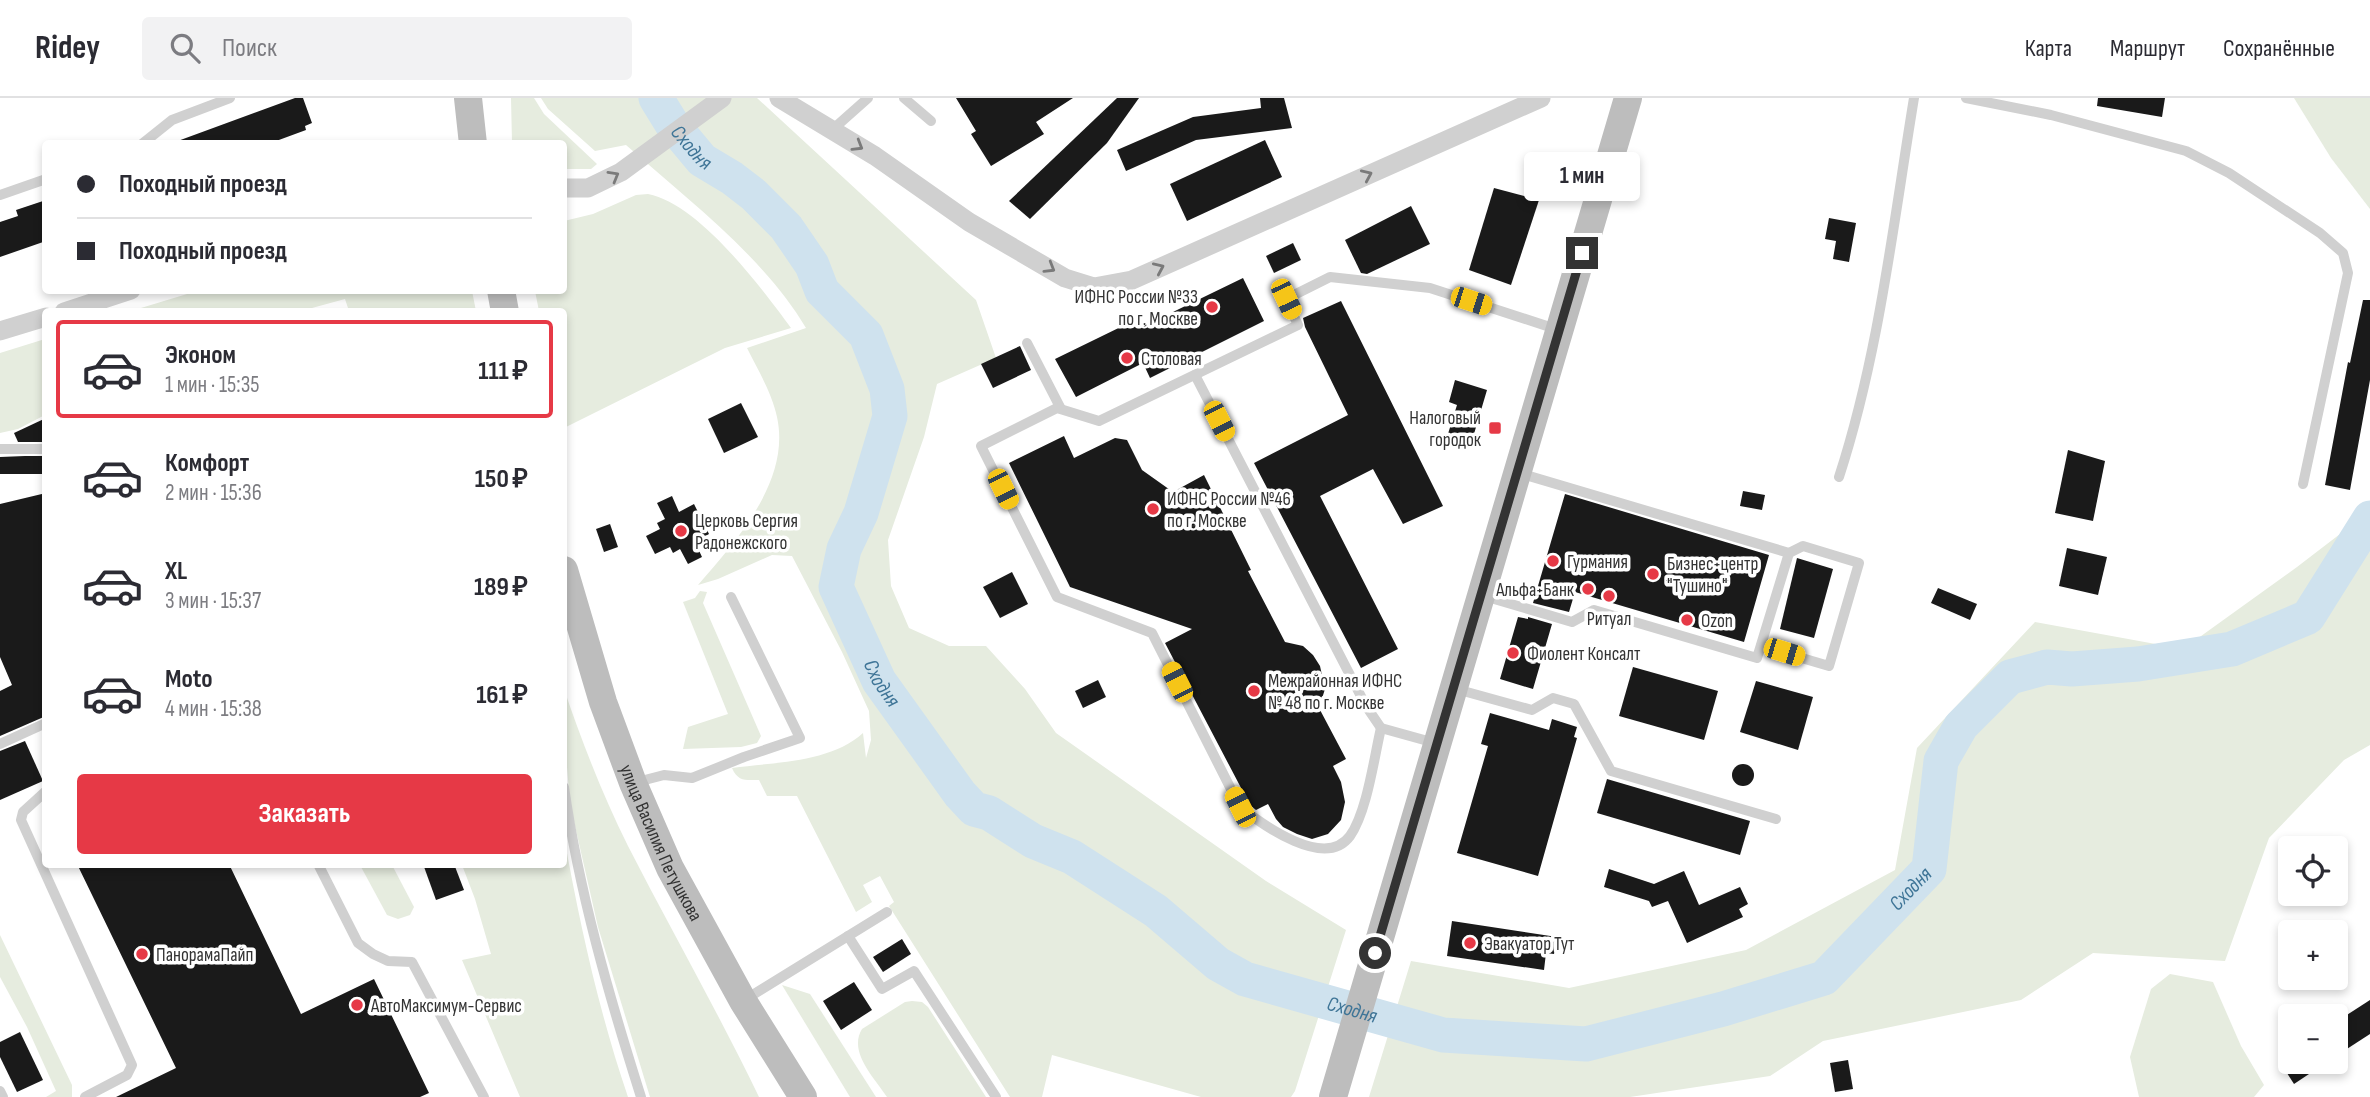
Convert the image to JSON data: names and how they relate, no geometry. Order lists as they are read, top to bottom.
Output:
{
  "streets": {
    "main road": ["улица Василия Петушкова"]
  },
  "water": ["Сходня"],
  "places": {
    "other": [
      "ИФНС России №33 по г. Москве",
      "Столовая",
      "ИФНС России №46 по г. Москве",
      "Церковь Сергия Радонежского",
      "Гурмания",
      "Бизнес-центр \"Тушино\"",
      "Альфа-Банк",
      "Ритуал",
      "Ozon",
      "Фиолент Консалт",
      "Межрайонная ИФНС № 48 по г. Москве",
      "Эвакуатор Тут",
      "ПанорамаПайп",
      "АвтоМаксимум-Сервиc"
    ],
    "transit": ["Налоговый городок"]
  },
  "page": {
    "header": "Ridey",
    "search": "Поиск",
    "nav": ["Карта", "Маршрут", "Сохранённые"],
    "banner": ["Походный проезд", "Походный проезд"],
    "bubble": "1 мин",
    "list": [
      {
        "name": "Эконом",
        "note": "1 мин · 15:35",
        "value": "111 ₽"
      },
      {
        "name": "Комфорт",
        "note": "2 мин · 15:36",
        "value": "150 ₽"
      },
      {
        "name": "XL",
        "note": "3 мин · 15:37",
        "value": "189 ₽"
      },
      {
        "name": "Moto",
        "note": "4 мин · 15:38",
        "value": "161 ₽"
      }
    ],
    "buttons": "Заказать",
    "map_buttons": ["+", "−"]
  }
}
